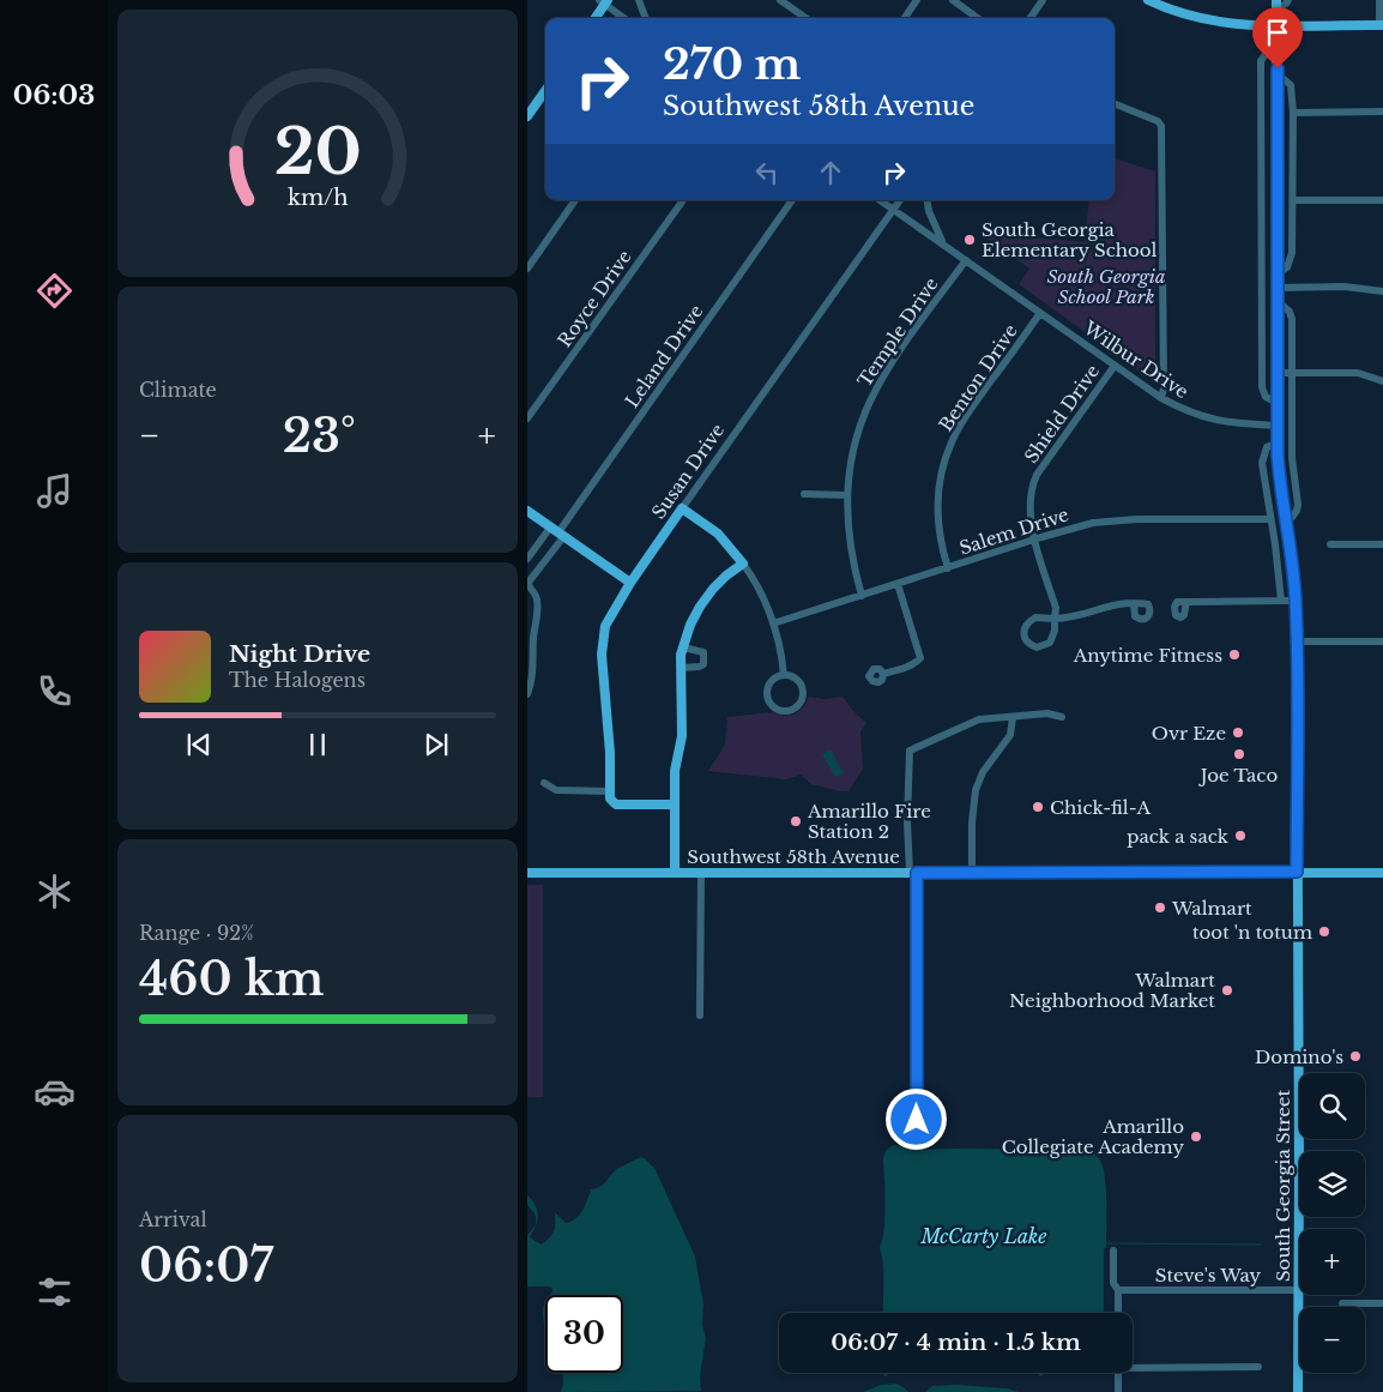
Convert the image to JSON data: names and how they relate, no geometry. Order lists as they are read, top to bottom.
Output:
{
  "streets": {
    "main road": ["Susan Drive", "Southwest 58th Avenue", "South Georgia Street"],
    "street": [
      "Royce Drive",
      "Temple Drive",
      "Leland Drive",
      "Wilbur Drive",
      "Benton Drive",
      "Shield Drive",
      "Salem Drive",
      "Steve's Way"
    ]
  },
  "crossings": [
    ["Temple Drive", "Wilbur Drive"],
    ["Temple Drive", "Salem Drive"],
    ["Wilbur Drive", "Benton Drive"],
    ["Wilbur Drive", "Shield Drive"],
    ["Wilbur Drive", "Susan Drive"],
    ["Wilbur Drive", "South Georgia Street"],
    ["Benton Drive", "Salem Drive"],
    ["Shield Drive", "Salem Drive"],
    ["Southwest 58th Avenue", "South Georgia Street"],
    ["South Georgia Street", "Steve's Way"]
  ],
  "water": ["McCarty Lake"],
  "parks": ["South Georgia School Park"],
  "places": [
    "South Georgia Elementary School",
    "Anytime Fitness",
    "Ovr Eze",
    "Joe Taco",
    "Chick-fil-A",
    "Amarillo Fire Station 2",
    "pack a sack",
    "Walmart",
    "toot 'n totum",
    "Walmart Neighborhood Market",
    "Domino's",
    "Amarillo Collegiate Academy"
  ],
  "page": {
    "tabs": "06:03",
    "turn": ["270 m", "Southwest 58th Avenue"],
    "tile": [
      "Climate",
      ["Range · 92%", "460 km"],
      ["Arrival", "06:07"]
    ],
    "heat": ["−", "23°", "+"],
    "song": ["Night Drive", "The Halogens"],
    "map_buttons": ["+", "−"],
    "limit": "30",
    "trip": "06:07 · 4 min · 1.5 km",
    "gauge": ["20", "km/h"]
  }
}
